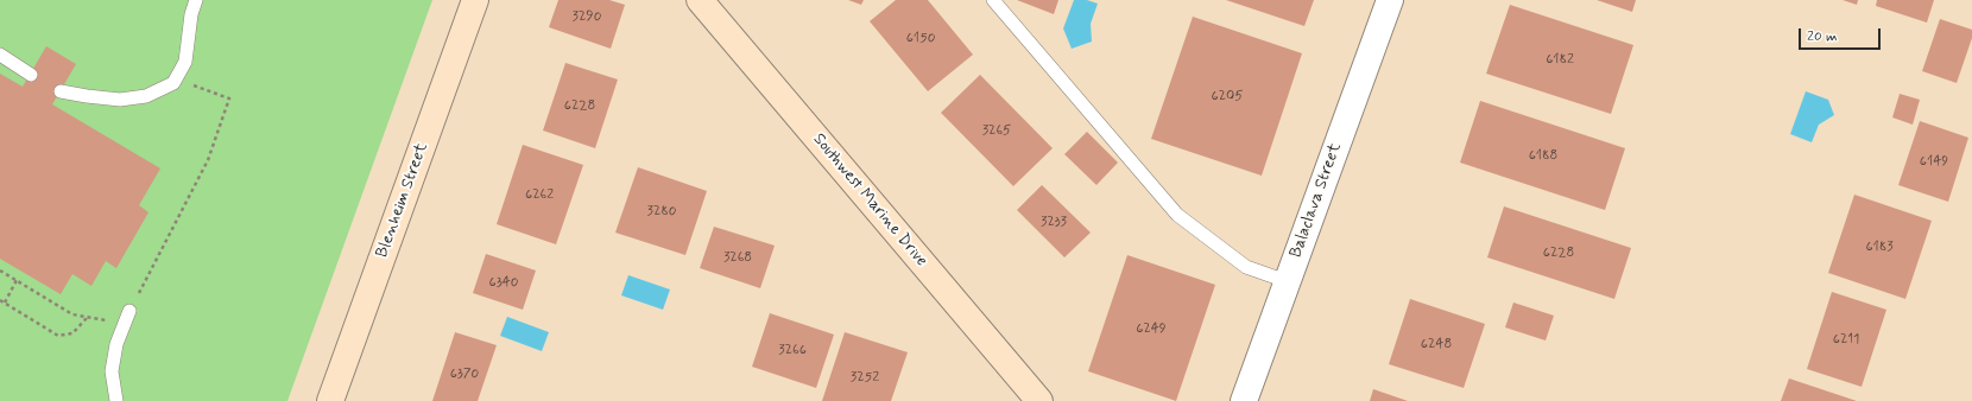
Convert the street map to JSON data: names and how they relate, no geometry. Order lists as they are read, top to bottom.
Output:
{
  "streets": {
    "main road": ["Blenheim Street", "Southwest Marine Drive"],
    "street": ["Balaclava Street"]
  },
  "house_numbers": [
    "3290",
    "6150",
    "6182",
    "6205",
    "6228",
    "3265",
    "6188",
    "6149",
    "6262",
    "3280",
    "3233",
    "6183",
    "6228",
    "3268",
    "6340",
    "6249",
    "6211",
    "6248",
    "3266",
    "6370",
    "3252"
  ],
  "scale_bar": "20 m"
}
